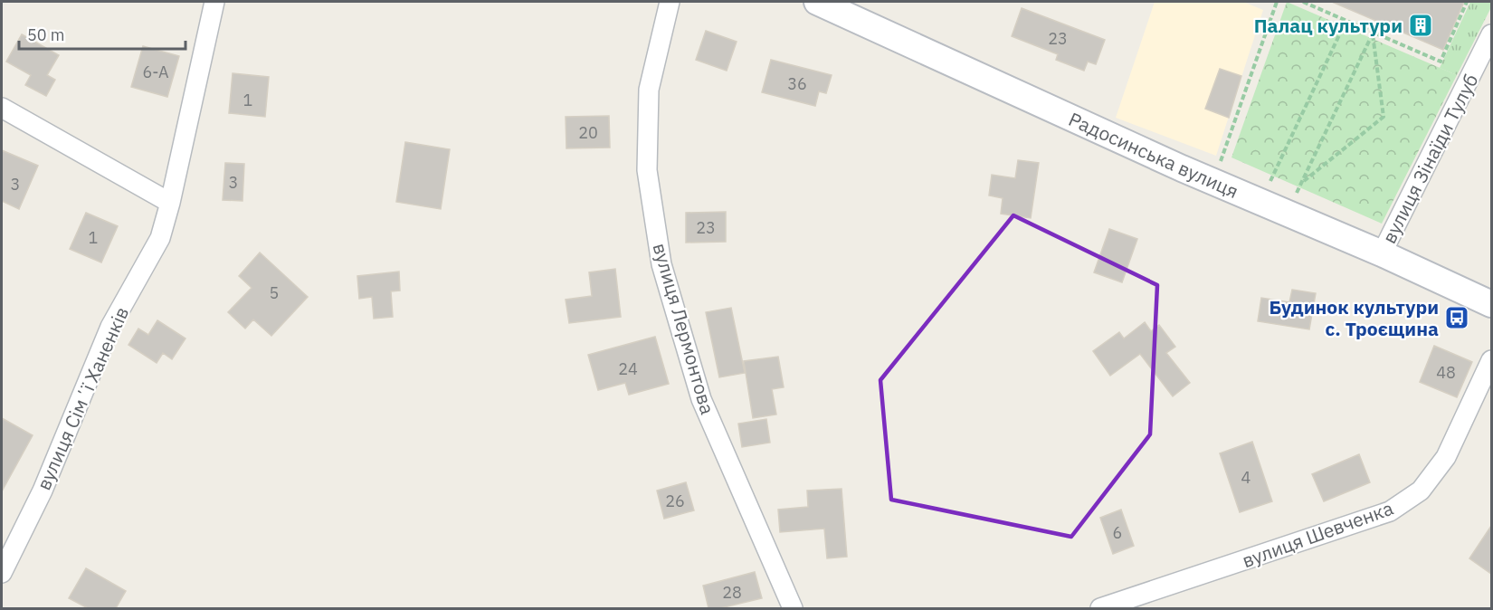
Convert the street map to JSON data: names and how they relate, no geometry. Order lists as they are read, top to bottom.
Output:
{
  "streets": {
    "street": [
      "Радосинська вулиця",
      "вулиця Зінаїди Тулуб",
      "вулиця Лермонтова",
      "вулиця Сімʼї Ханенків",
      "вулиця Шевченка"
    ]
  },
  "crossings": [
    ["Радосинська вулиця", "вулиця Зінаїди Тулуб"]
  ],
  "places": {
    "building": ["Палац культури"],
    "bus stop": ["Будинок культури с. Троєщина"]
  },
  "house_numbers": [
    "23",
    "6-А",
    "36",
    "1",
    "20",
    "3",
    "3",
    "23",
    "1",
    "5",
    "24",
    "48",
    "4",
    "26",
    "6",
    "28"
  ],
  "scale_bar": "50 m"
}
